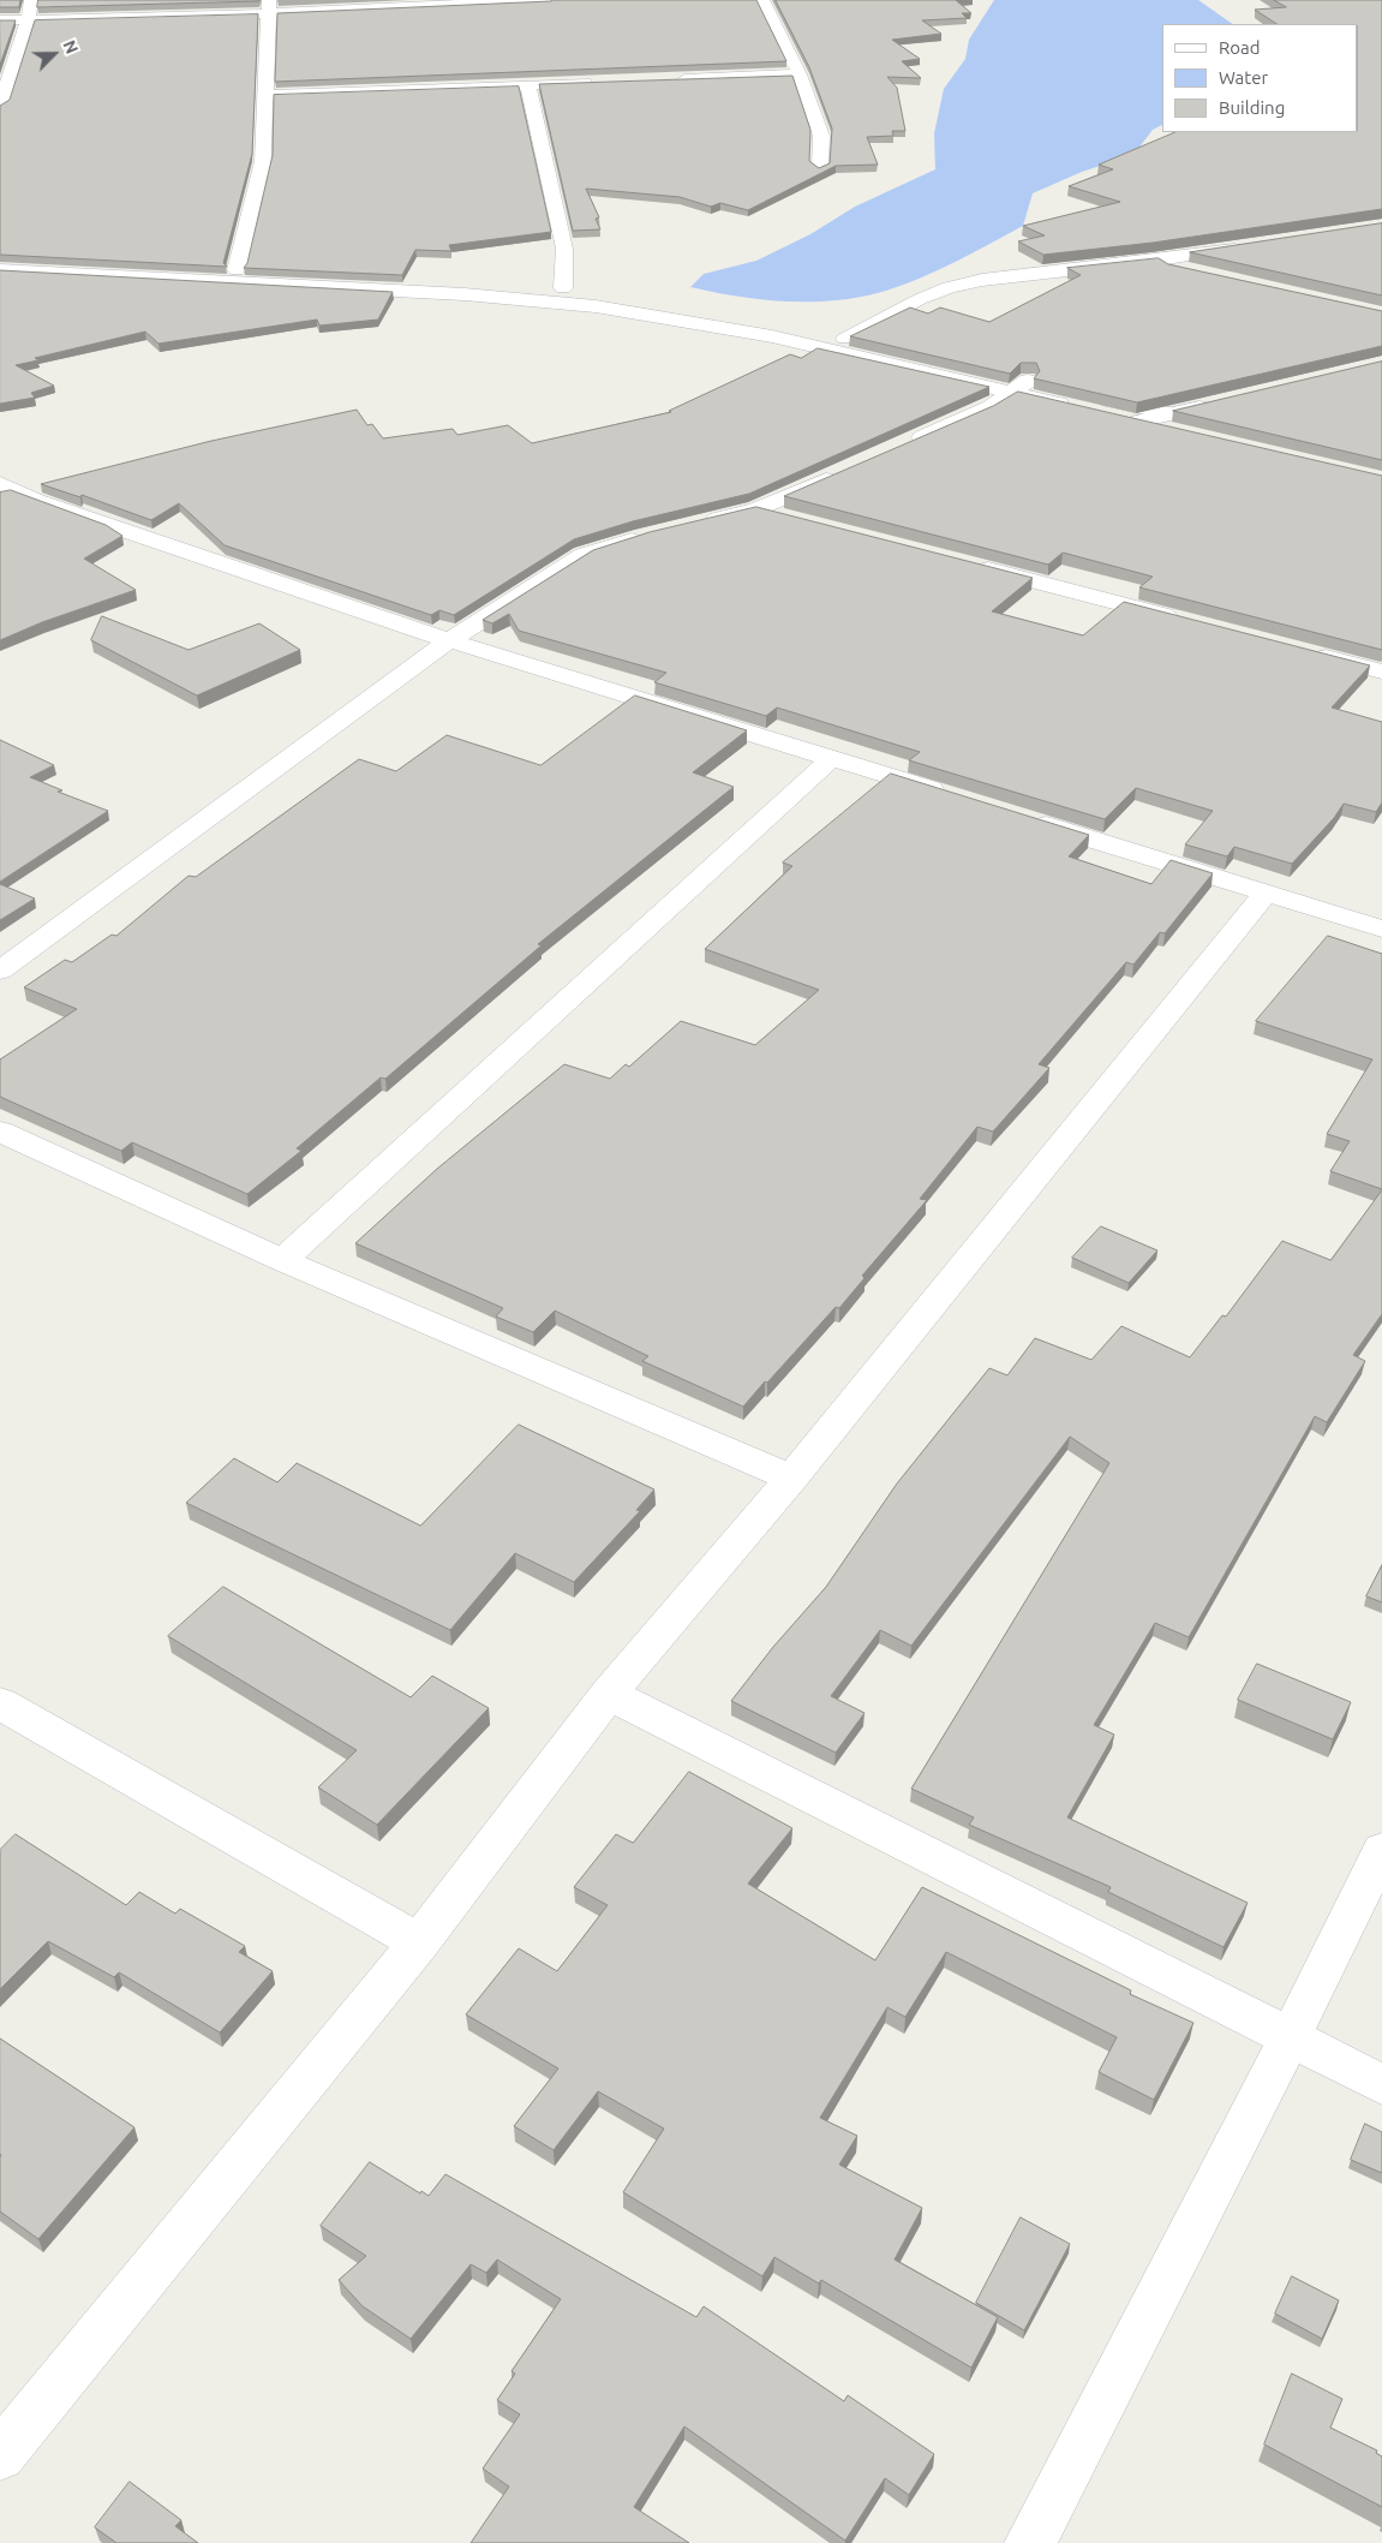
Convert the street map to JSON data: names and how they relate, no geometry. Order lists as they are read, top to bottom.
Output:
{
  "legend": ["Road", "Water", "Building"],
  "north": "top right"
}
